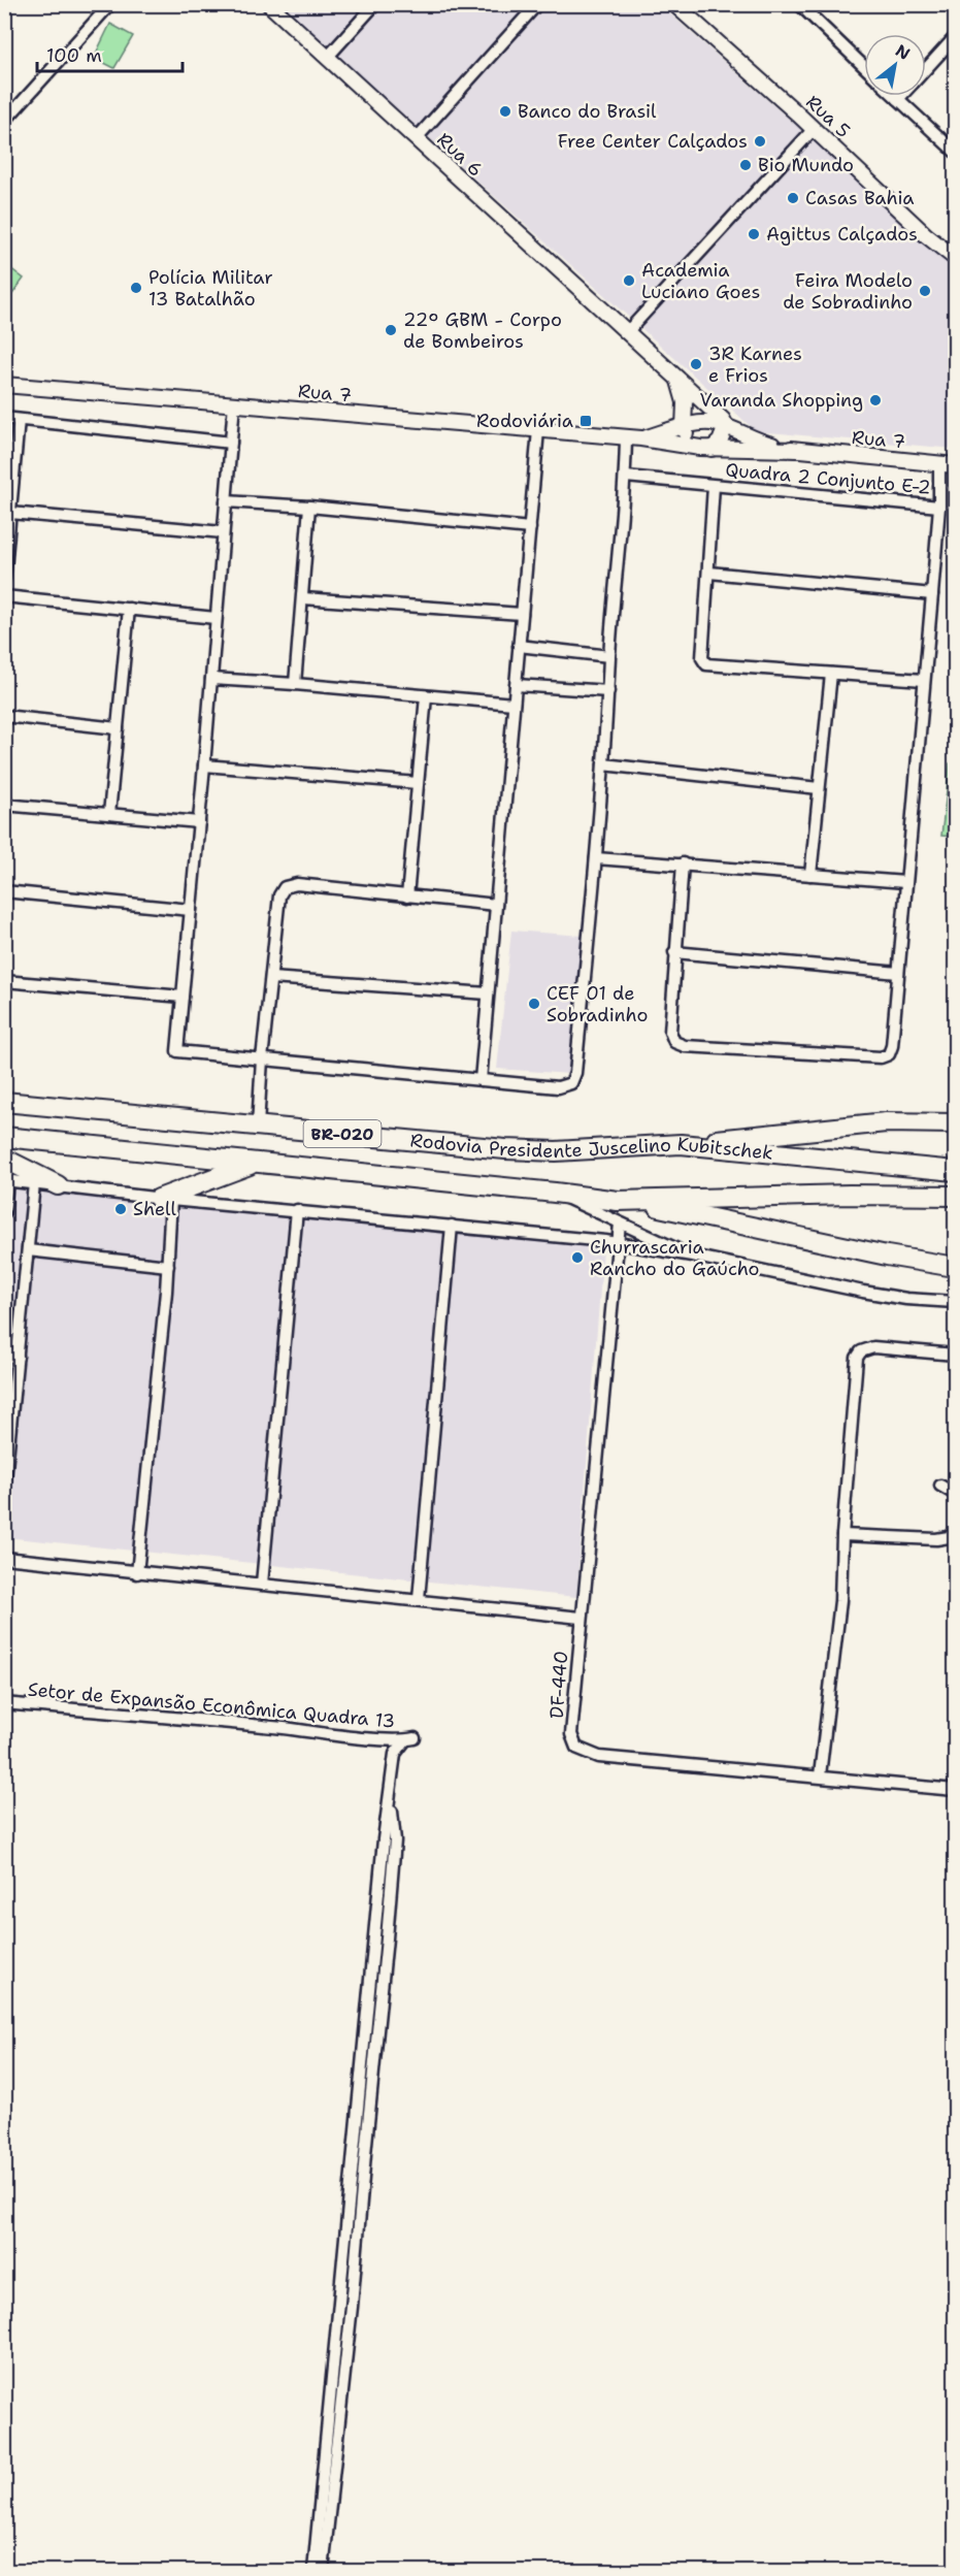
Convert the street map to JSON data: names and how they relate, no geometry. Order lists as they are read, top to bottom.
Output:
{
  "streets": {
    "highway": ["BR-020", "Rodovia Presidente Juscelino Kubitschek"],
    "main road": ["Rua 5", "Rua 6", "Rua 7"],
    "street": ["Quadra 2 Conjunto E-2", "DF-440", "Setor de Expansão Econômica Quadra 13"]
  },
  "crossings": [
    ["Rua 6", "Rua 7"],
    ["BR-020", "Rodovia Presidente Juscelino Kubitschek"]
  ],
  "places": {
    "other": [
      "Banco do Brasil",
      "Free Center Calçados",
      "Bio Mundo",
      "Casas Bahia",
      "Agittus Calçados",
      "Academia Luciano Goes",
      "Polícia Militar 13 Batalhão",
      "Feira Modelo de Sobradinho",
      "22° GBM - Corpo de Bombeiros",
      "3R Karnes e Frios",
      "Varanda Shopping",
      "CEF 01 de Sobradinho",
      "Shell",
      "Churrascaria Rancho do Gaúcho"
    ],
    "transit": ["Rodoviária"]
  },
  "scale_bar": "100 m",
  "north": "top right"
}
